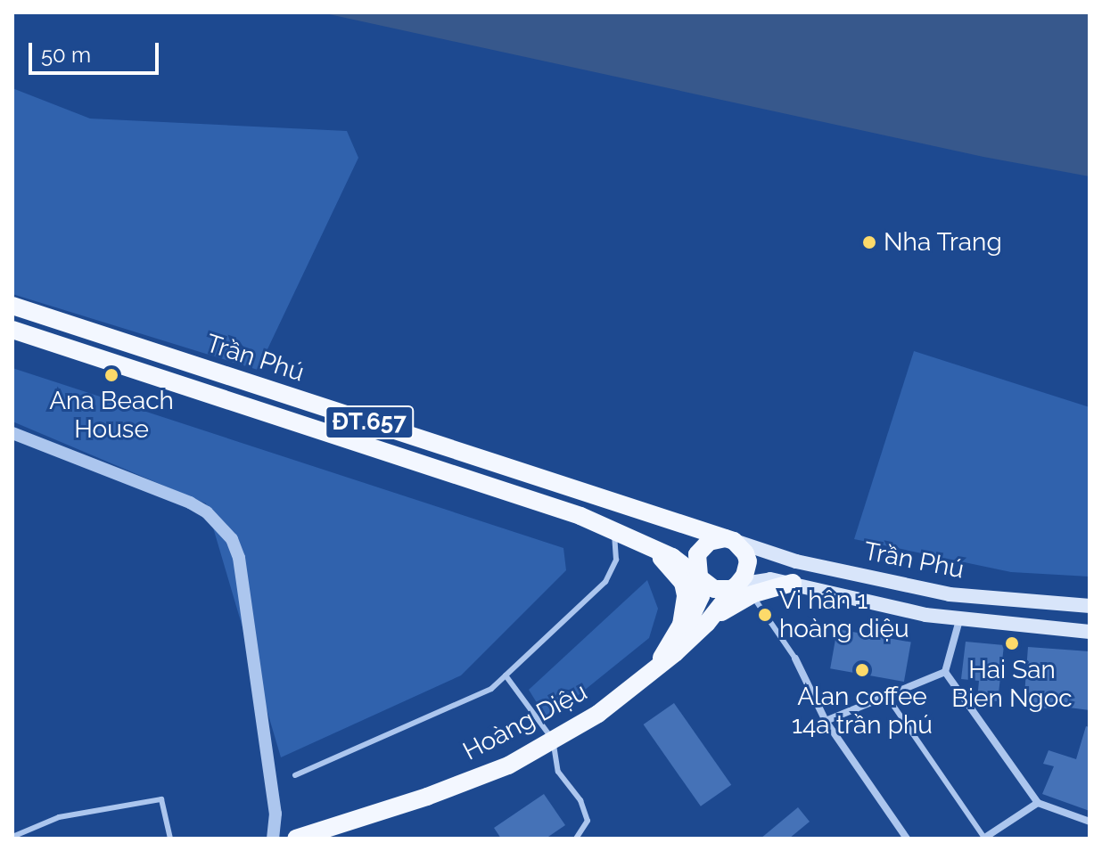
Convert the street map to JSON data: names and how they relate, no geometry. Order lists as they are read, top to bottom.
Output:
{
  "streets": {
    "main road": ["Trần Phú", "ĐT.657", "Hoàng Diệu"]
  },
  "crossings": [
    ["Trần Phú", "ĐT.657"],
    ["Trần Phú", "Hoàng Diệu"],
    ["ĐT.657", "Hoàng Diệu"]
  ],
  "places": [
    "Nha Trang",
    "Ana Beach House",
    "Vi hân 1 hoàng diệu",
    "Hai San Bien Ngoc",
    "Alan coffee 14a trần phú"
  ],
  "scale_bar": "50 m"
}
